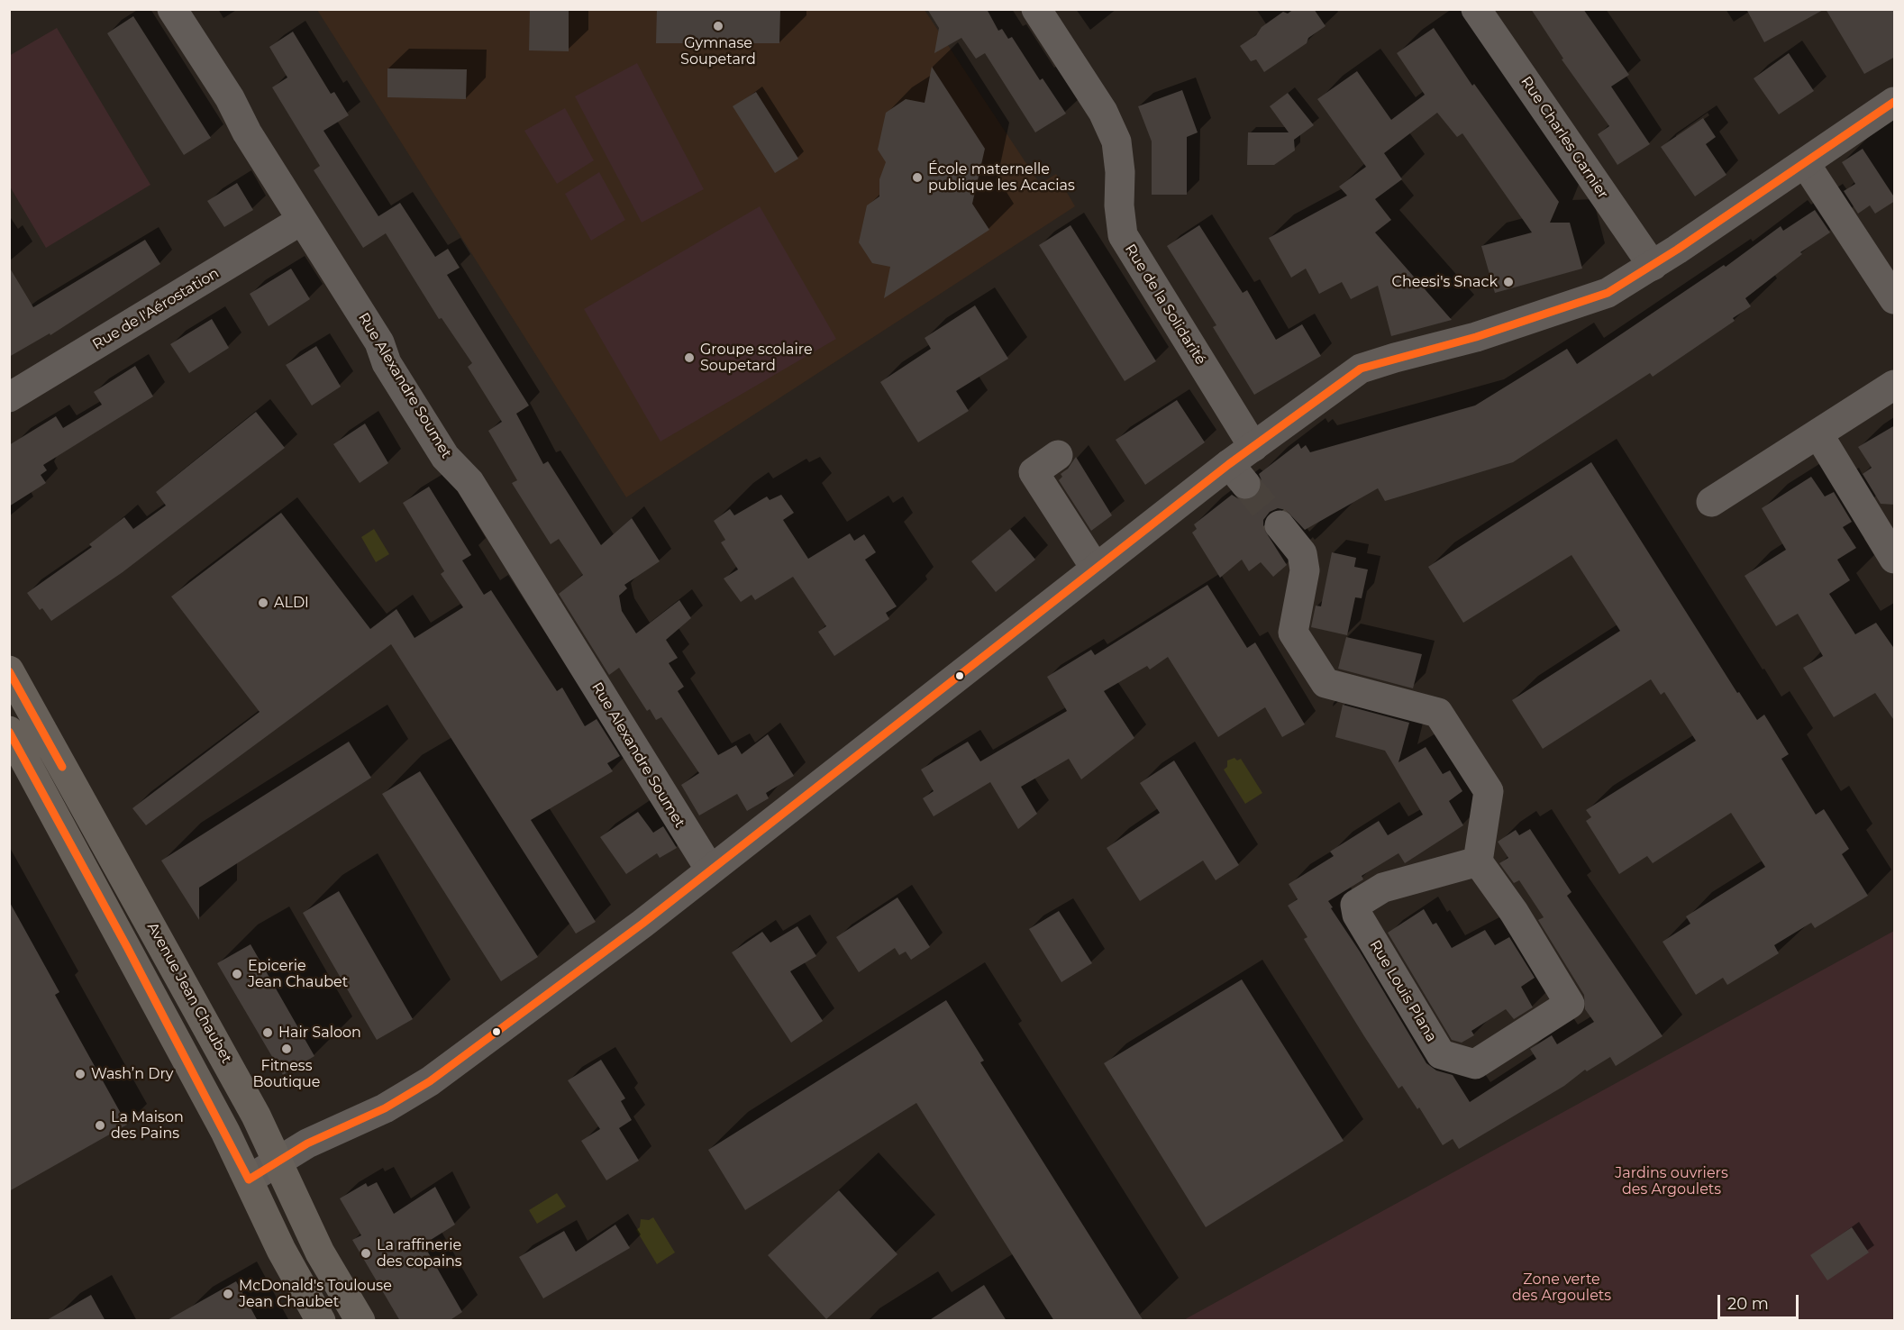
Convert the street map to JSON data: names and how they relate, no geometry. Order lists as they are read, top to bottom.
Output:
{
  "streets": {
    "main road": ["Avenue Jean Chaubet"],
    "street": [
      "Rue Charles Garnier",
      "Rue de la Solidarité",
      "Rue de l'Aérostation",
      "Rue Alexandre Soumet",
      "Rue Louis Plana"
    ]
  },
  "crossings": [
    ["Rue de l'Aérostation", "Rue Alexandre Soumet"]
  ],
  "parks": ["Jardins ouvriers des Argoulets", "Zone verte des Argoulets"],
  "places": [
    "Gymnase Soupetard",
    "École maternelle publique les Acacias",
    "Cheesi's Snack",
    "Groupe scolaire Soupetard",
    "ALDI",
    "Epicerie Jean Chaubet",
    "Hair Saloon",
    "Fitness Boutique",
    "Wash’n Dry",
    "La Maison des Pains",
    "La raffinerie des copains",
    "McDonald's Toulouse Jean Chaubet"
  ],
  "scale_bar": "20 m"
}
